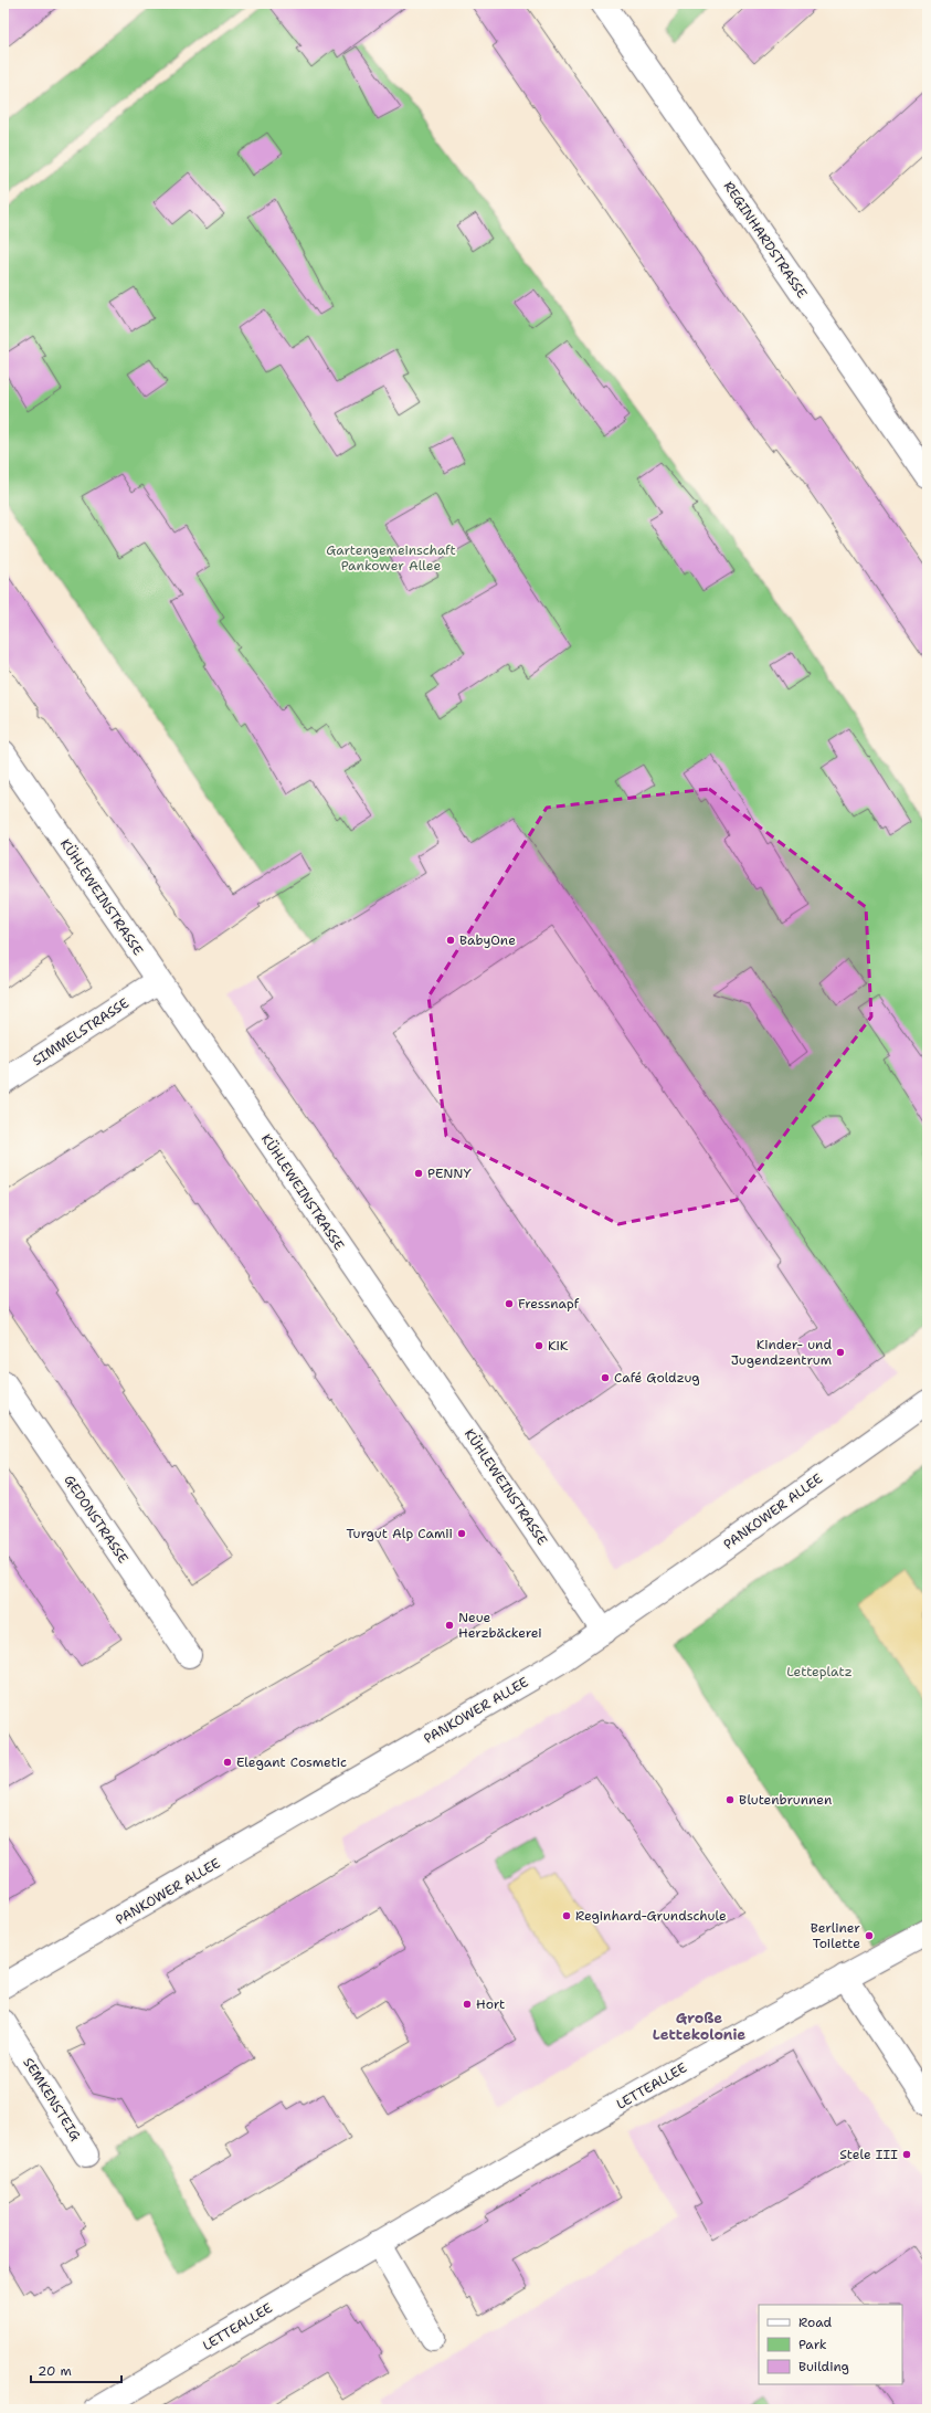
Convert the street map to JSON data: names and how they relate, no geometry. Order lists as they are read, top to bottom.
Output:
{
  "streets": {
    "street": [
      "REGINHARDSTRASSE",
      "KÜHLEWEINSTRASSE",
      "SIMMELSTRASSE",
      "PANKOWER ALLEE",
      "GEDONSTRASSE",
      "LETTEALLEE",
      "SEMKENSTEIG"
    ]
  },
  "crossings": [
    ["KÜHLEWEINSTRASSE", "SIMMELSTRASSE"],
    ["KÜHLEWEINSTRASSE", "PANKOWER ALLEE"]
  ],
  "districts": ["Große Lettekolonie"],
  "parks": ["Gartengemeinschaft Pankower Allee", "Letteplatz"],
  "places": [
    "BabyOne",
    "PENNY",
    "Fressnapf",
    "KiK",
    "Kinder- und Jugendzentrum",
    "Café Goldzug",
    "Turgut Alp Camii",
    "Neue Herzbäckerei",
    "Elegant Cosmetic",
    "Blutenbrunnen",
    "Reginhard-Grundschule",
    "Berliner Toilette",
    "Hort",
    "Stele III"
  ],
  "legend": ["Road", "Park", "Building"],
  "scale_bar": "20 m"
}
